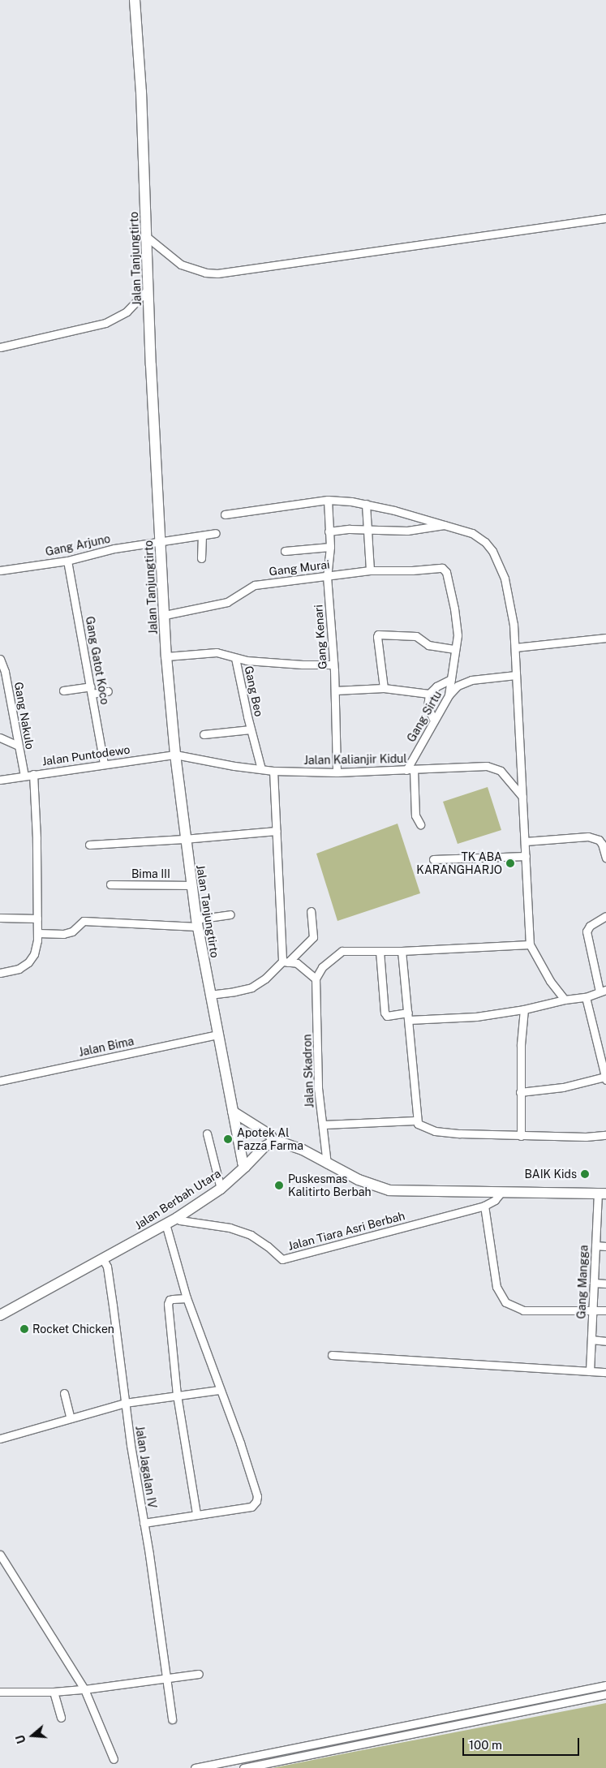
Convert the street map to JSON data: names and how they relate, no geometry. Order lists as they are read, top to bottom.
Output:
{
  "streets": {
    "street": [
      "Jalan Tanjungtirto",
      "Gang Arjuno",
      "Gang Murai",
      "Gang Kenari",
      "Gang Gatot Koco",
      "Gang Beo",
      "Gang Nakulo",
      "Gang Sirtu",
      "Jalan Puntodewo",
      "Jalan Kalianjir Kidul",
      "Bima III",
      "Jalan Bima",
      "Jalan Skadron",
      "Jalan Berbah Utara",
      "Jalan Tiara Asri Berbah",
      "Gang Mangga",
      "Jalan Jagalan IV"
    ]
  },
  "crossings": [
    ["Jalan Tanjungtirto", "Gang Arjuno"],
    ["Jalan Tanjungtirto", "Gang Murai"],
    ["Jalan Tanjungtirto", "Jalan Puntodewo"],
    ["Jalan Tanjungtirto", "Jalan Kalianjir Kidul"],
    ["Jalan Tanjungtirto", "Bima III"],
    ["Jalan Tanjungtirto", "Jalan Bima"],
    ["Jalan Tanjungtirto", "Jalan Berbah Utara"],
    ["Gang Arjuno", "Gang Gatot Koco"],
    ["Gang Murai", "Gang Kenari"],
    ["Gang Kenari", "Jalan Kalianjir Kidul"],
    ["Gang Gatot Koco", "Jalan Puntodewo"],
    ["Gang Beo", "Jalan Kalianjir Kidul"],
    ["Gang Nakulo", "Jalan Puntodewo"],
    ["Gang Sirtu", "Jalan Kalianjir Kidul"],
    ["Jalan Puntodewo", "Jalan Kalianjir Kidul"],
    ["Jalan Berbah Utara", "Jalan Tiara Asri Berbah"],
    ["Jalan Berbah Utara", "Jalan Jagalan IV"]
  ],
  "places": [
    "TK ABA KARANGHARJO",
    "Apotek Al Fazza Farma",
    "BAIK Kids",
    "Puskesmas Kalitirto Berbah",
    "Rocket Chicken"
  ],
  "scale_bar": "100 m",
  "north": "left"
}
